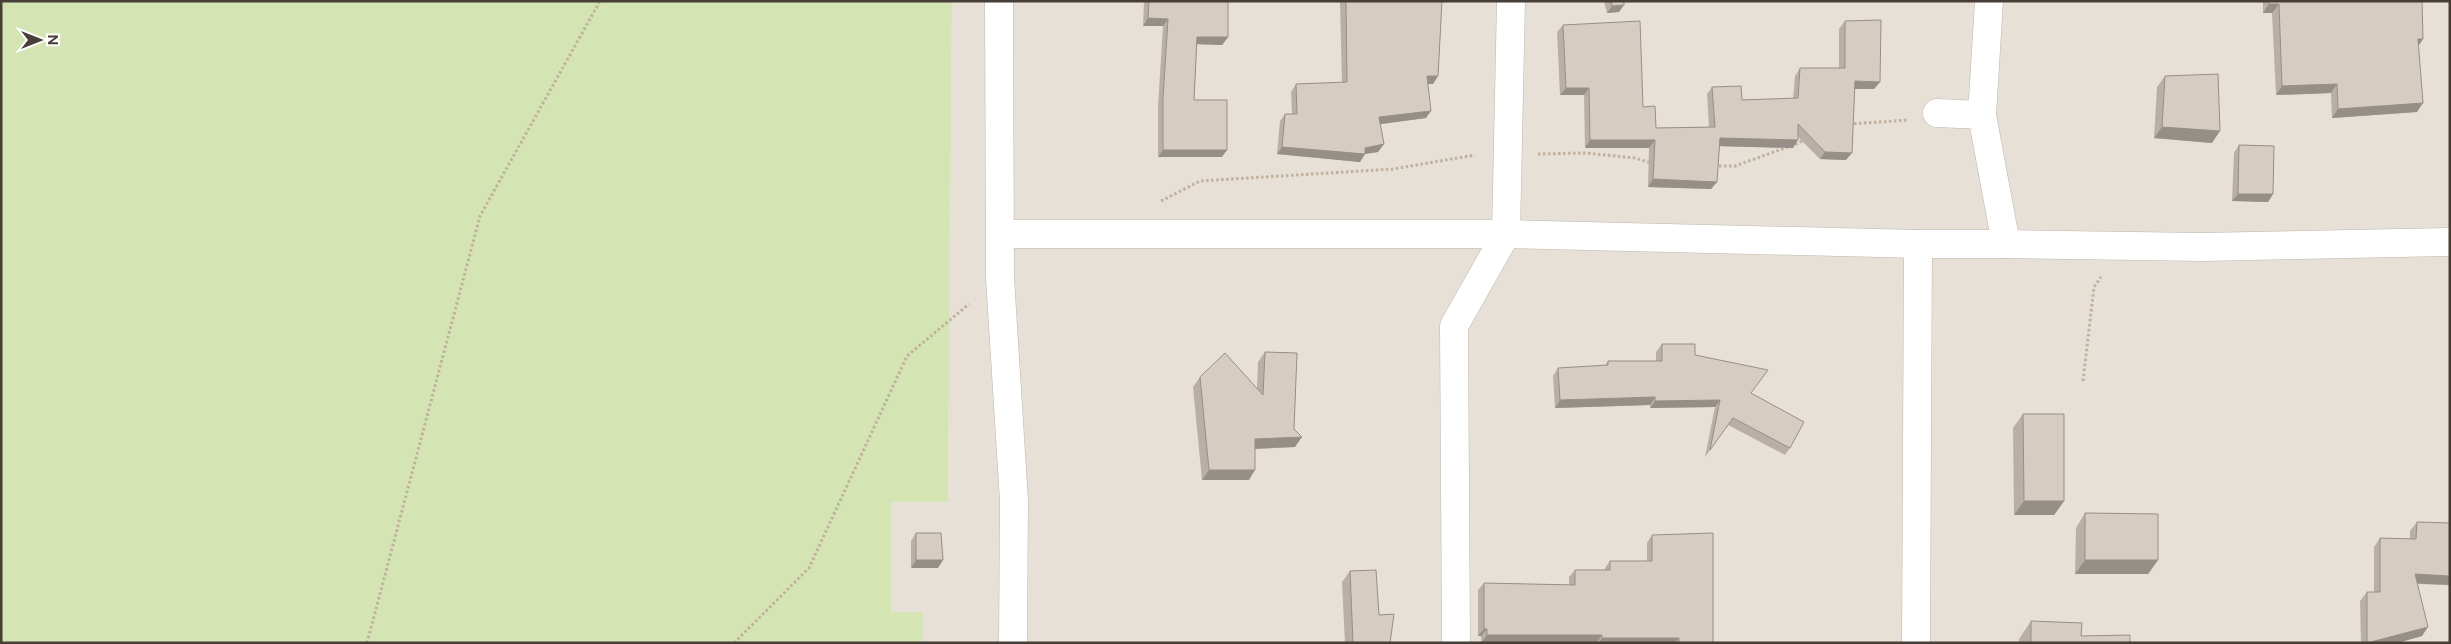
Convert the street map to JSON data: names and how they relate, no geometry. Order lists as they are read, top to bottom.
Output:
{
  "north": "right"
}
